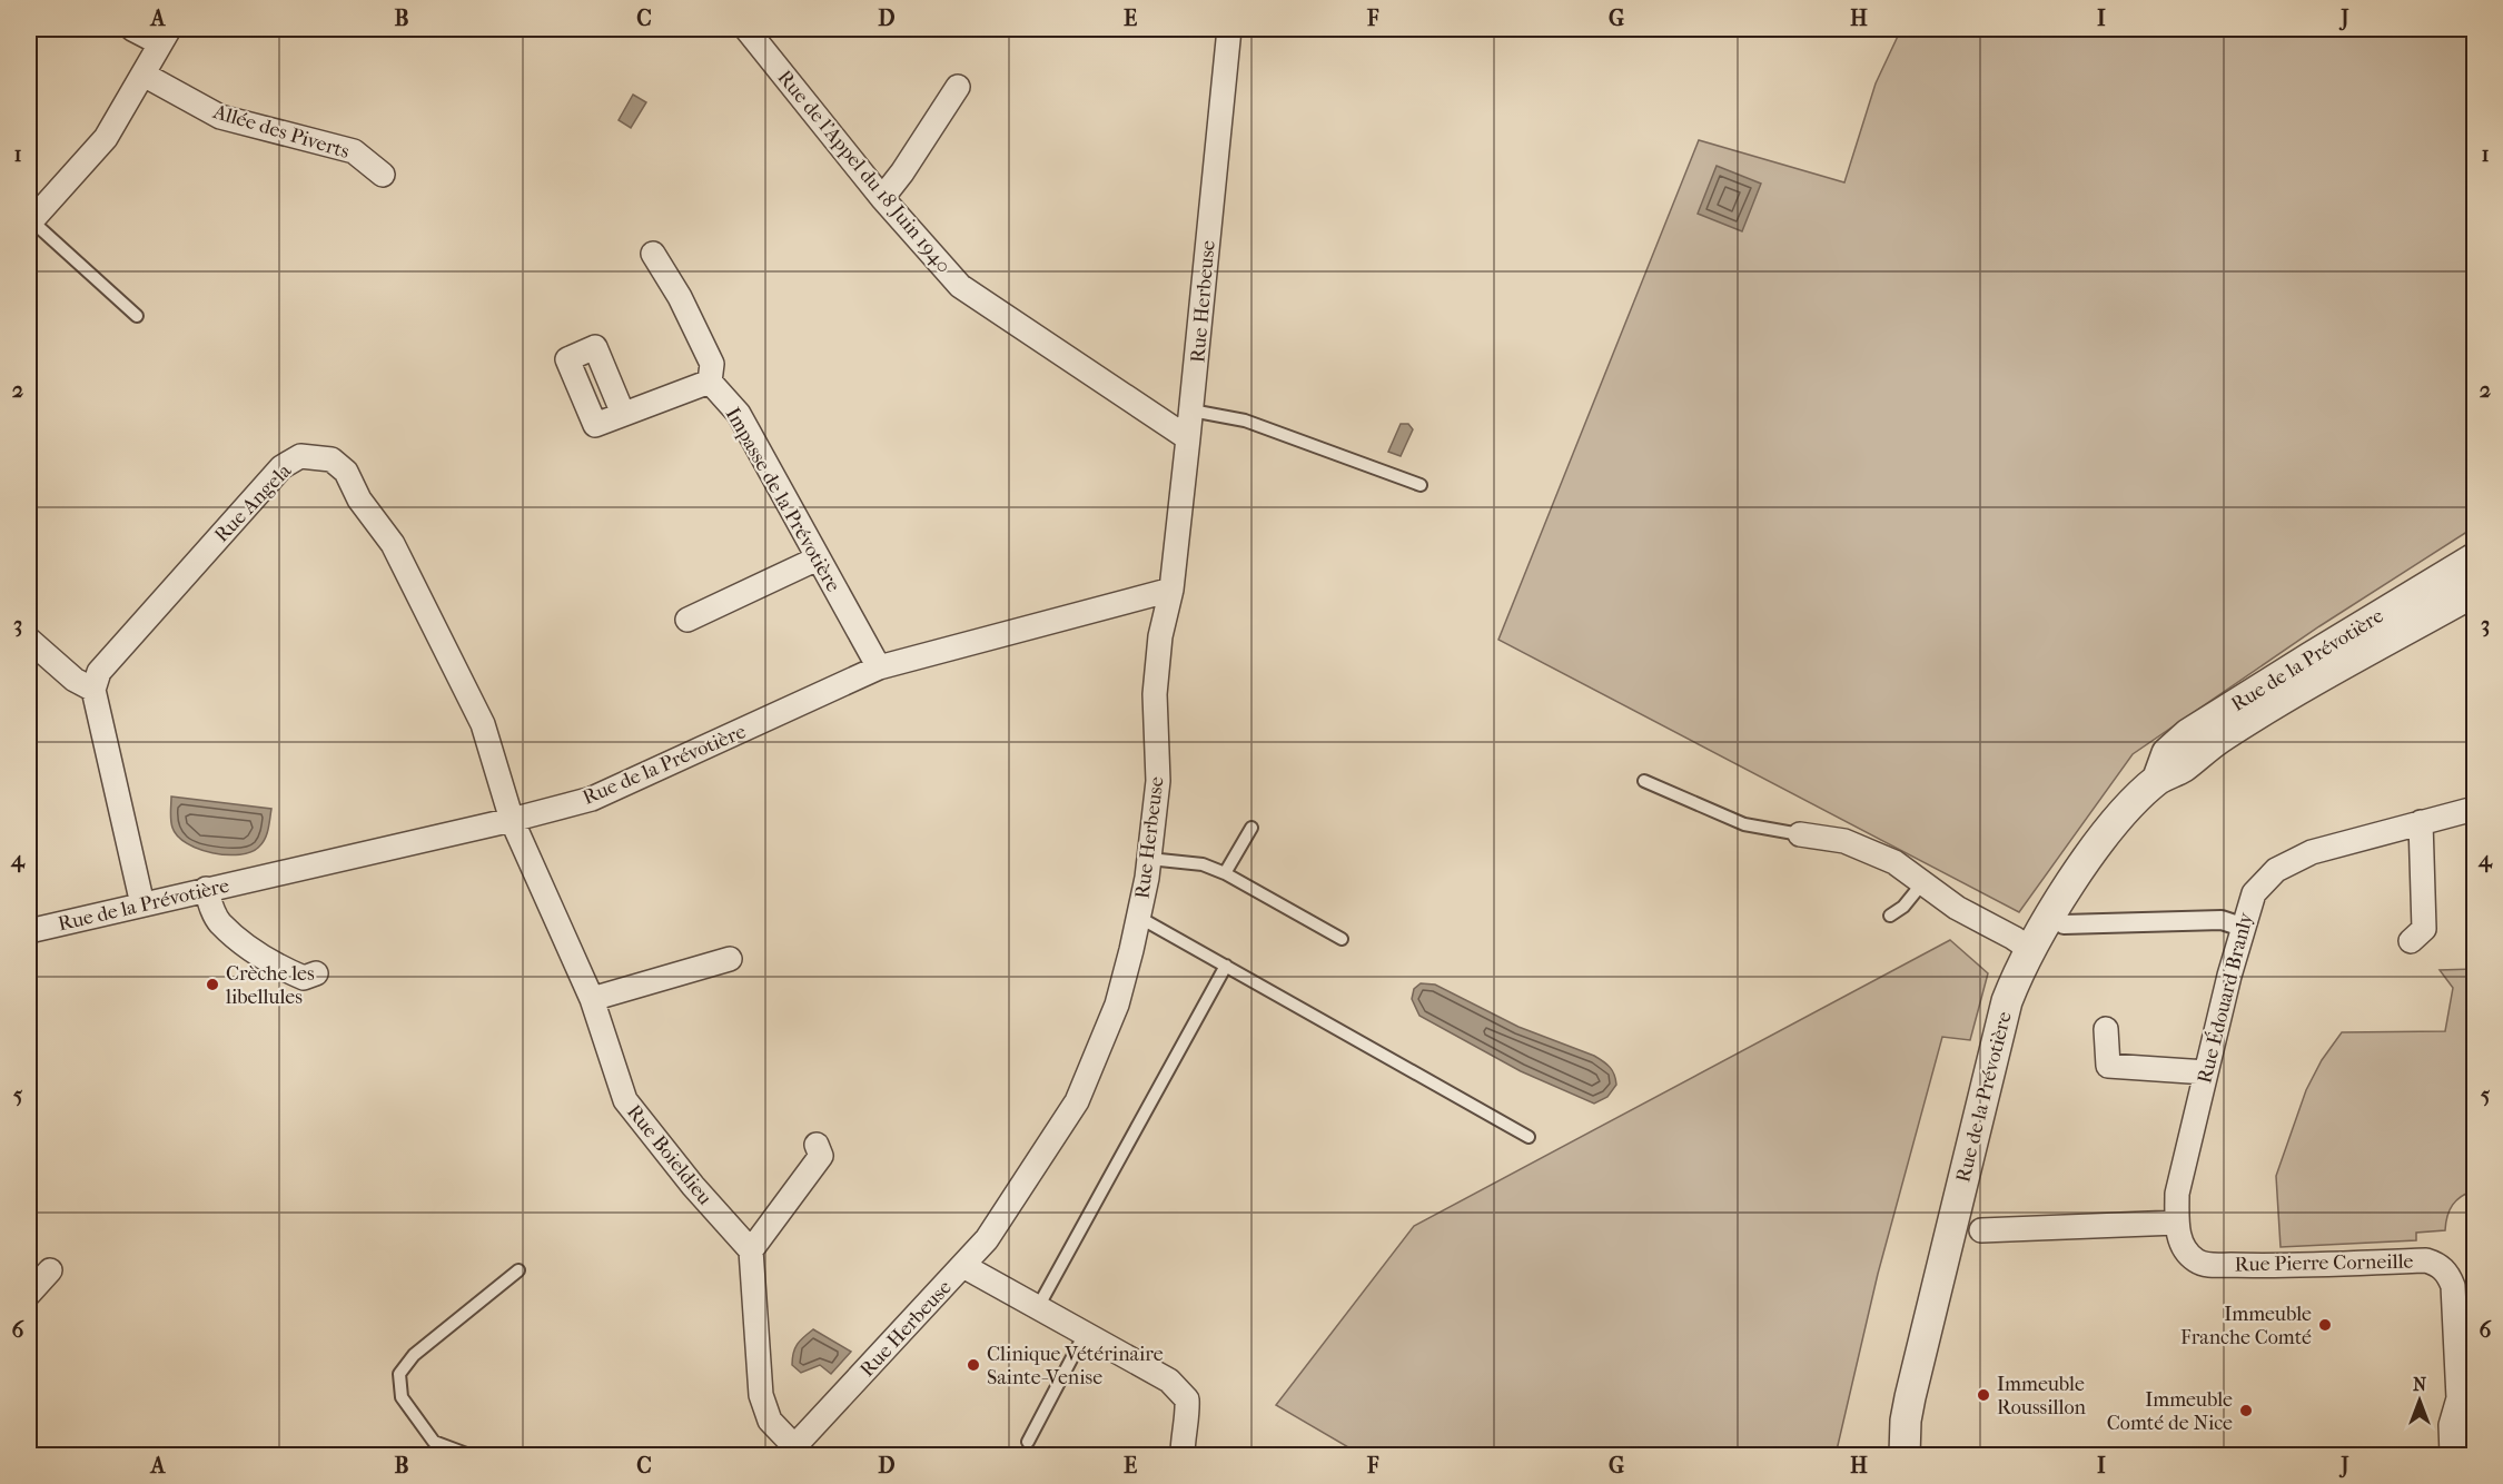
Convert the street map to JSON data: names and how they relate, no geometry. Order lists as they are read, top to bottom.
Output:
{
  "streets": {
    "street": [
      "Allée des Piverts",
      "Rue de l'Appel du 18 Juin 1940",
      "Rue Herbeuse",
      "Impasse de la Prévotière",
      "Rue Angela",
      "Rue de la Prévotière",
      "Rue Édouard Branly",
      "Rue Boieldieu",
      "Rue Pierre Corneille"
    ]
  },
  "crossings": [
    ["Rue de l'Appel du 18 Juin 1940", "Rue Herbeuse"],
    ["Rue Herbeuse", "Rue de la Prévotière"],
    ["Impasse de la Prévotière", "Rue de la Prévotière"],
    ["Rue Angela", "Rue de la Prévotière"],
    ["Rue Angela", "Rue Boieldieu"],
    ["Rue de la Prévotière", "Rue Boieldieu"],
    ["Rue Édouard Branly", "Rue Pierre Corneille"]
  ],
  "places": [
    "Crèche les libellules",
    "Immeuble Franche Comté",
    "Clinique Vétérinaire Sainte-Venise",
    "Immeuble Roussillon",
    "Immeuble Comté de Nice"
  ],
  "north": "top",
  "grid": {
    "columns": [
      "A",
      "B",
      "C",
      "D",
      "E",
      "F",
      "G",
      "H",
      "I",
      "J"
    ],
    "rows": [
      "1",
      "2",
      "3",
      "4",
      "5",
      "6"
    ]
  }
}
